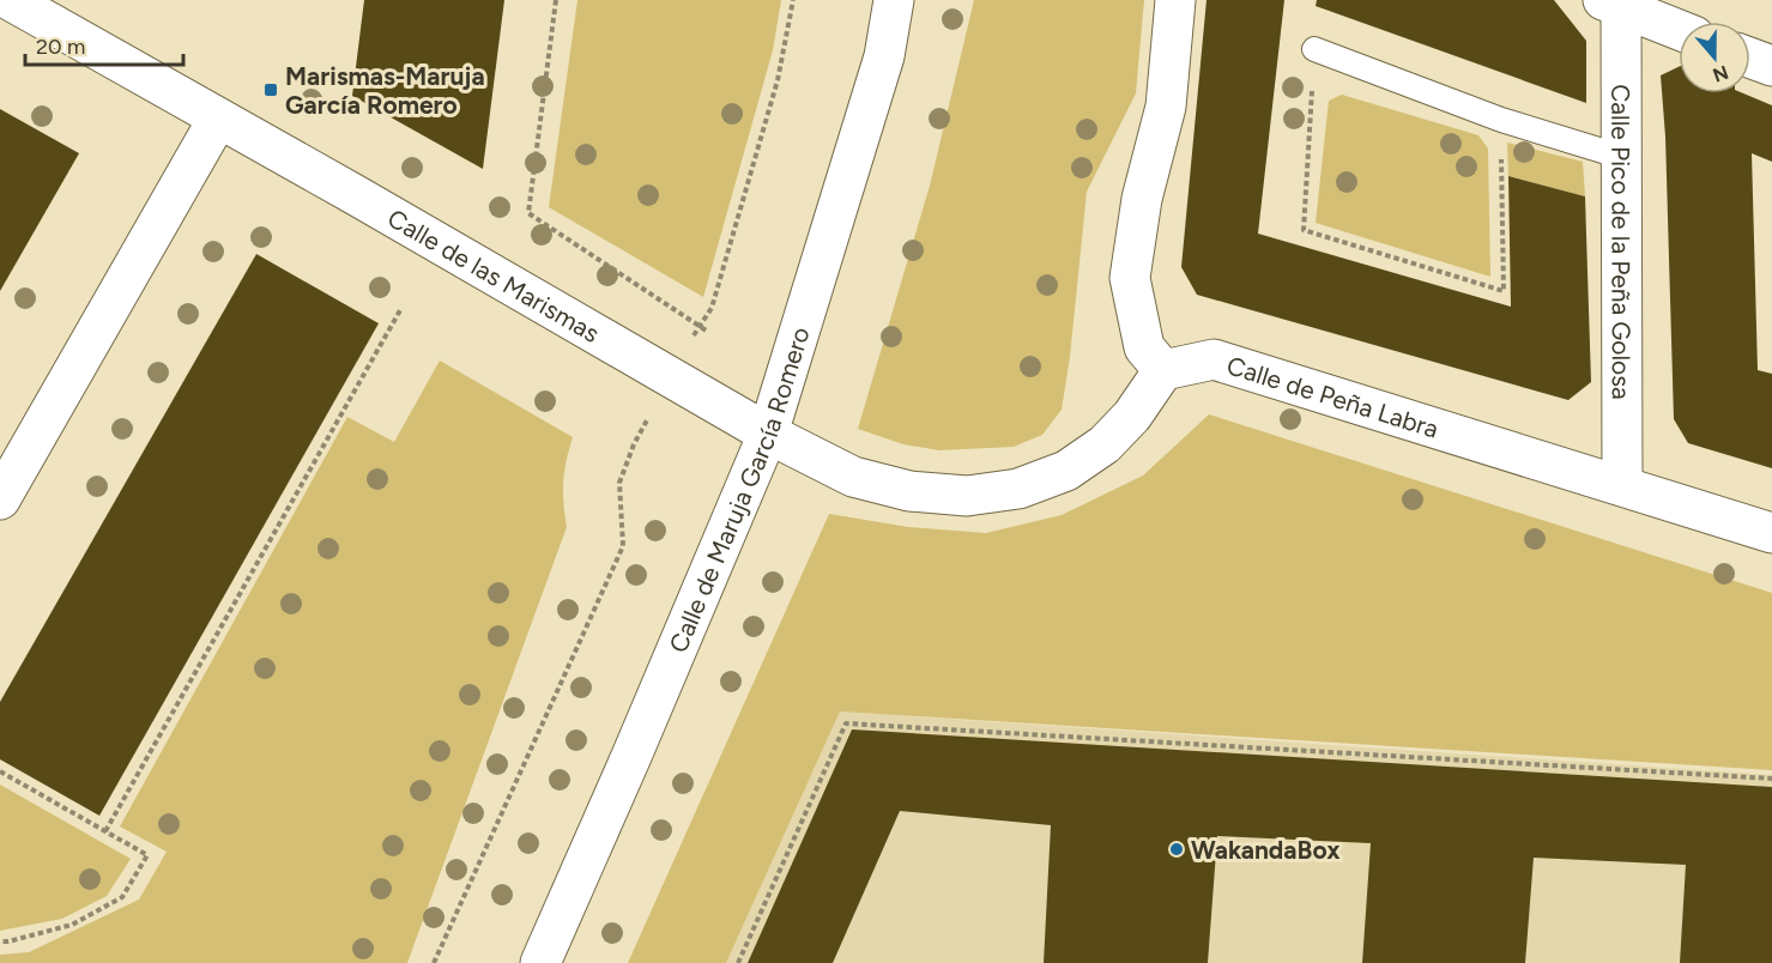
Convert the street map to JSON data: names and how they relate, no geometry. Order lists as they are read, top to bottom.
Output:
{
  "streets": {
    "street": [
      "Calle Pico de la Peña Golosa",
      "Calle de las Marismas",
      "Calle de Peña Labra",
      "Calle de Maruja García Romero"
    ]
  },
  "crossings": [
    ["Calle Pico de la Peña Golosa", "Calle de Peña Labra"],
    ["Calle de las Marismas", "Calle de Maruja García Romero"]
  ],
  "places": {
    "transit": ["Marismas-Maruja García Romero"],
    "other": ["WakandaBox"]
  },
  "scale_bar": "20 m",
  "north": "bottom"
}
